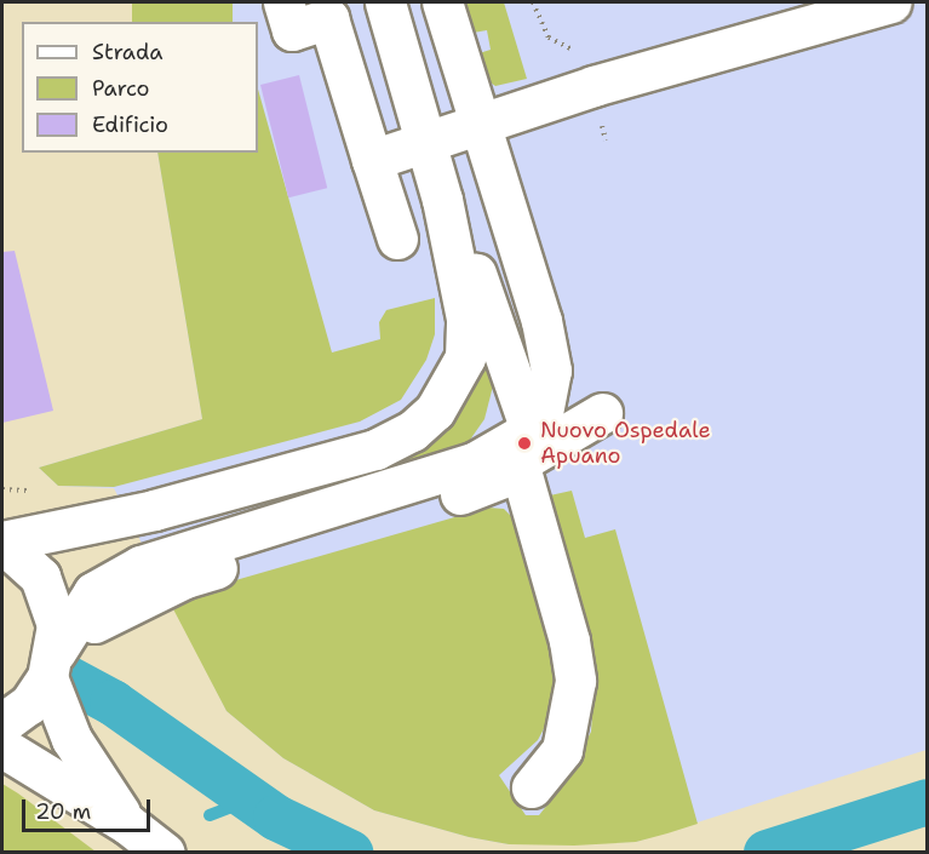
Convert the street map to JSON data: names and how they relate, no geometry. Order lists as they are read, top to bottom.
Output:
{
  "places": ["Nuovo Ospedale Apuano"],
  "legend": ["Strada", "Parco", "Edificio"],
  "scale_bar": "20 m"
}
